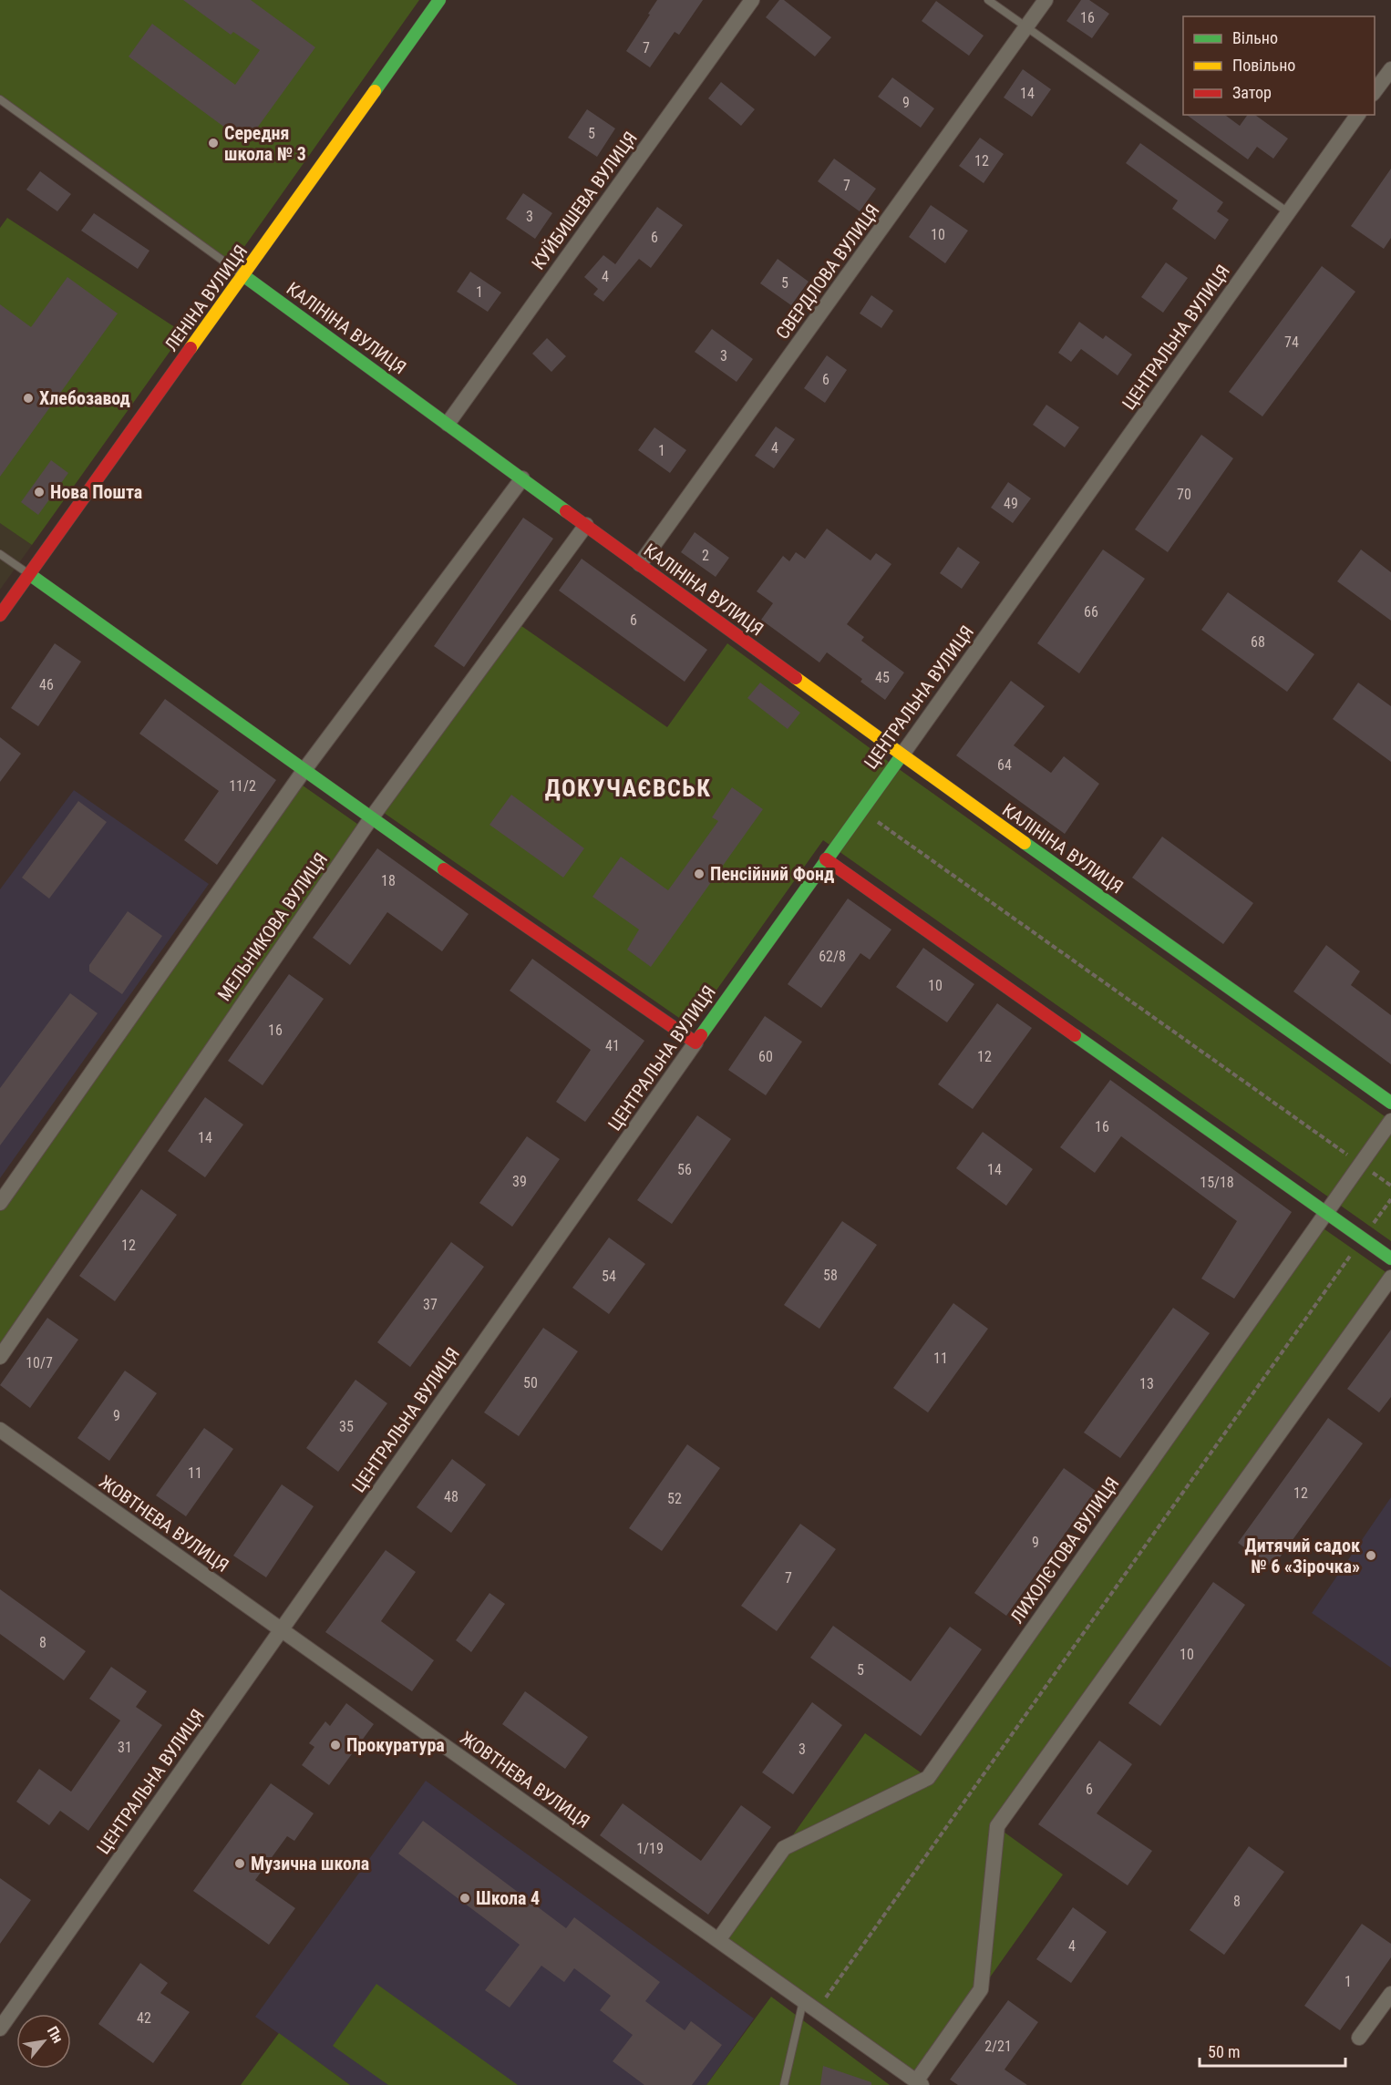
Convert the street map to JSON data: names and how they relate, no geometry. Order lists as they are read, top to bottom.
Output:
{
  "streets": {
    "main road": ["ЛЕНІНА ВУЛИЦЯ", "КАЛІНІНА ВУЛИЦЯ", "ЦЕНТРАЛЬНА ВУЛИЦЯ"],
    "street": [
      "КУЙБИШЕВА ВУЛИЦЯ",
      "СВЕРДЛОВА ВУЛИЦЯ",
      "МЕЛЬНИКОВА ВУЛИЦЯ",
      "ЖОВТНЕВА ВУЛИЦЯ",
      "ЛИХОЛЄТОВА ВУЛИЦЯ"
    ]
  },
  "crossings": [
    ["КУЙБИШЕВА ВУЛИЦЯ", "КАЛІНІНА ВУЛИЦЯ"],
    ["СВЕРДЛОВА ВУЛИЦЯ", "КАЛІНІНА ВУЛИЦЯ"],
    ["ЛЕНІНА ВУЛИЦЯ", "КАЛІНІНА ВУЛИЦЯ"],
    ["КАЛІНІНА ВУЛИЦЯ", "ЦЕНТРАЛЬНА ВУЛИЦЯ"],
    ["КАЛІНІНА ВУЛИЦЯ", "МЕЛЬНИКОВА ВУЛИЦЯ"],
    ["ЦЕНТРАЛЬНА ВУЛИЦЯ", "ЖОВТНЕВА ВУЛИЦЯ"],
    ["ЖОВТНЕВА ВУЛИЦЯ", "ЛИХОЛЄТОВА ВУЛИЦЯ"]
  ],
  "districts": ["ДОКУЧАЄВСЬК"],
  "places": [
    "Середня школа № 3",
    "Хлебозавод",
    "Нова Пошта",
    "Пенсійний Фонд",
    "Дитячий садок № 6 «Зірочка»",
    "Прокуратура",
    "Музична школа",
    "Школа 4"
  ],
  "house_numbers": [
    "16",
    "7",
    "14",
    "9",
    "5",
    "12",
    "7",
    "3",
    "10",
    "6",
    "4",
    "5",
    "1",
    "74",
    "3",
    "6",
    "4",
    "1",
    "70",
    "49",
    "2",
    "66",
    "6",
    "68",
    "45",
    "46",
    "64",
    "11/2",
    "18",
    "62/8",
    "10",
    "16",
    "41",
    "60",
    "12",
    "16",
    "14",
    "56",
    "14",
    "39",
    "15/18",
    "12",
    "58",
    "54",
    "37",
    "11",
    "10/7",
    "50",
    "13",
    "9",
    "35",
    "11",
    "12",
    "48",
    "52",
    "9",
    "7",
    "8",
    "10",
    "5",
    "31",
    "3",
    "6",
    "1/19",
    "8",
    "4",
    "1",
    "42",
    "2/21"
  ],
  "legend": ["Вільно", "Повільно", "Затор"],
  "scale_bar": "50 m",
  "north": "top right"
}
